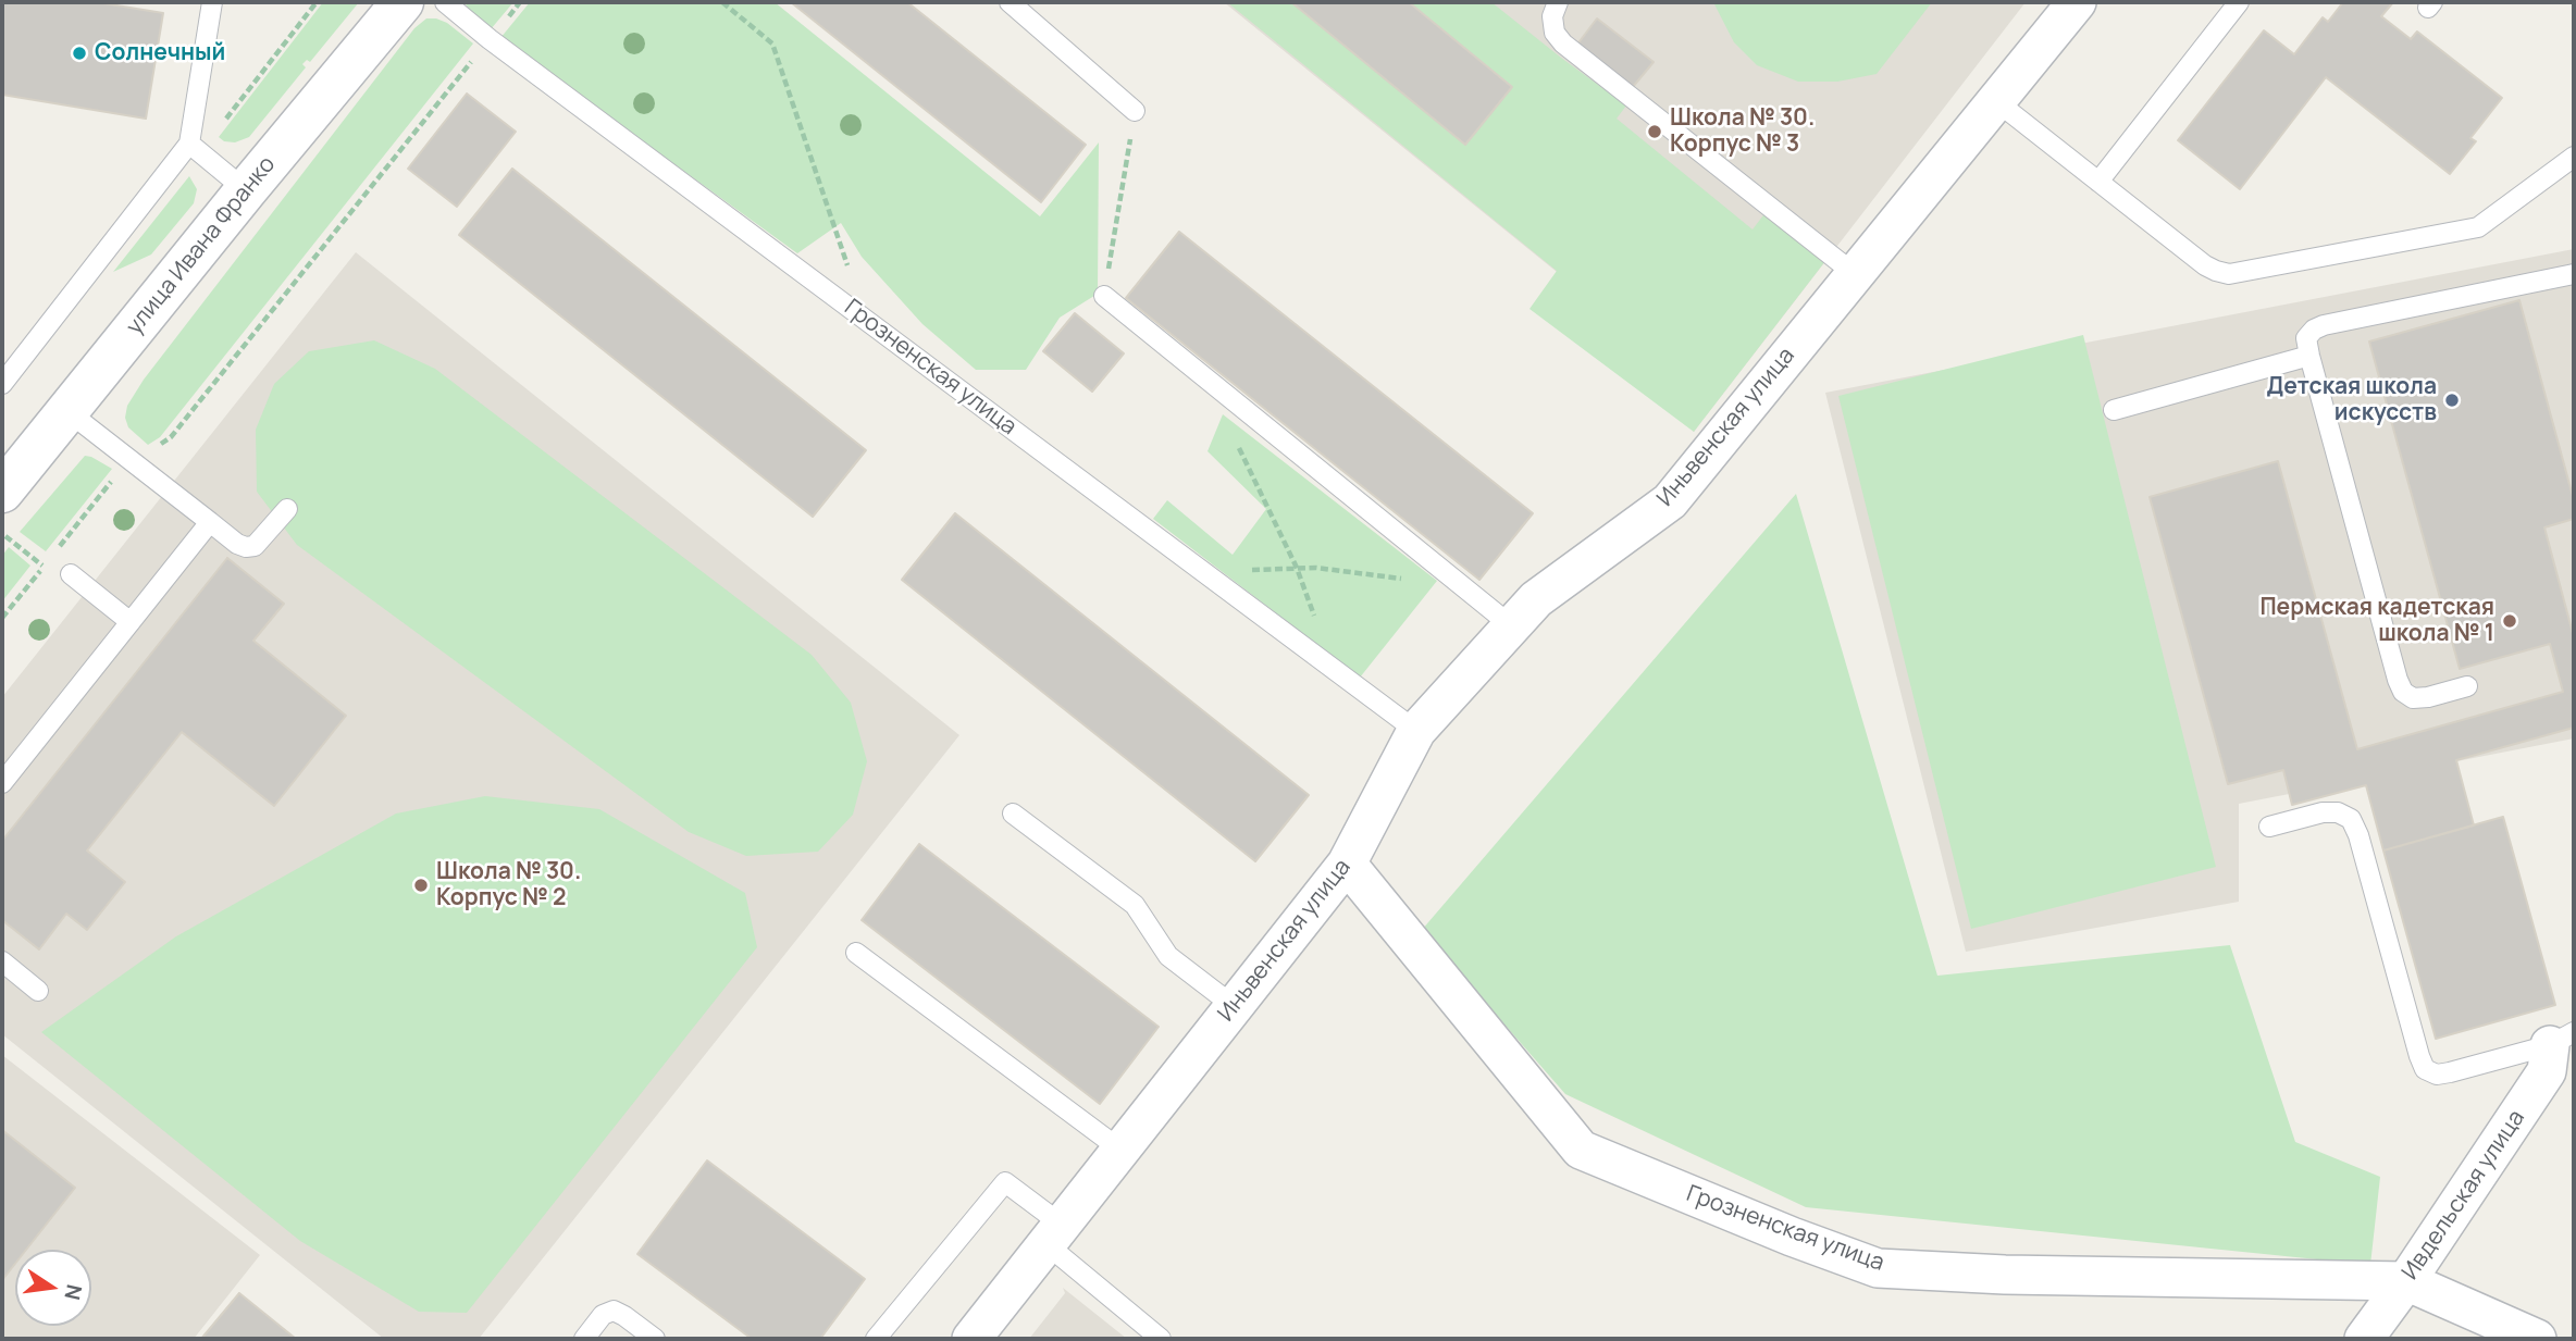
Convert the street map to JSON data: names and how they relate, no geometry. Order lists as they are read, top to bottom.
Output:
{
  "streets": {
    "street": [
      "улица Ивана Франко",
      "Грозненская улица",
      "Иньвенская улица",
      "Ивдельская улица"
    ]
  },
  "crossings": [
    ["Грозненская улица", "Иньвенская улица"],
    ["Грозненская улица", "Ивдельская улица"]
  ],
  "places": [
    "Солнечный",
    "Школа № 30. Корпус № 3",
    "Детская школа искусств",
    "Пермская кадетская школа № 1",
    "Школа № 30. Корпус № 2"
  ],
  "north": "right"
}
